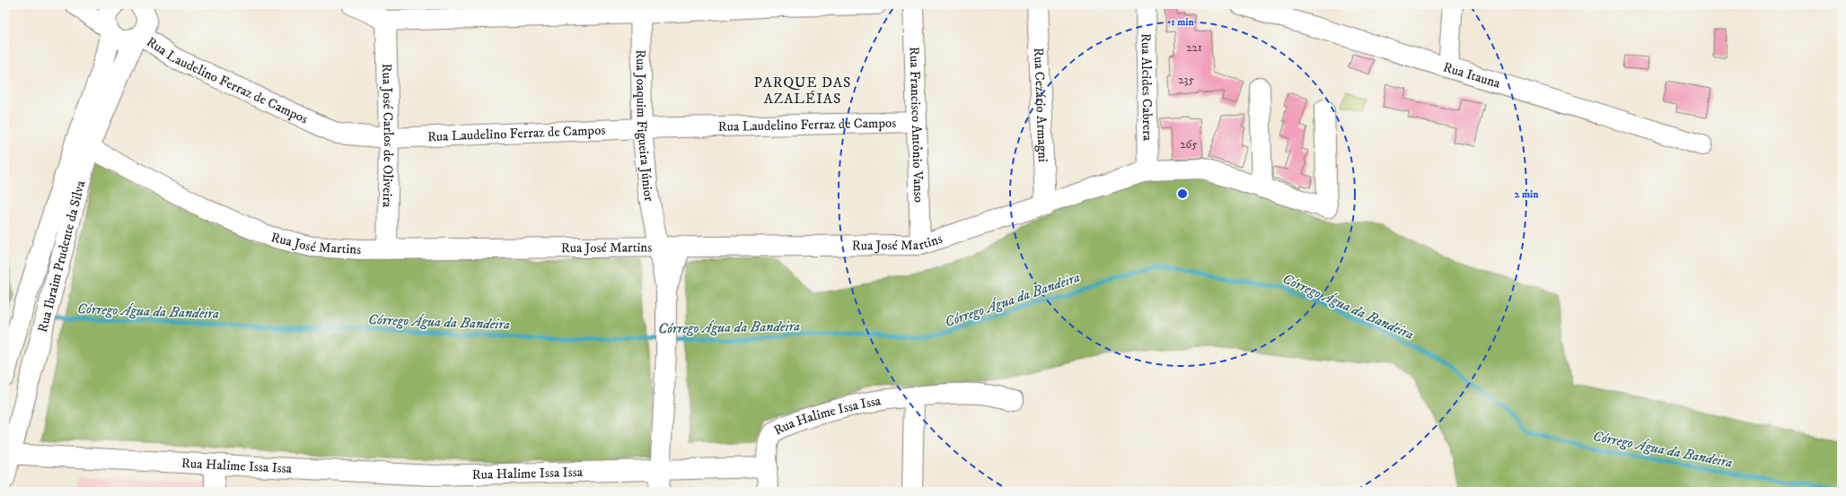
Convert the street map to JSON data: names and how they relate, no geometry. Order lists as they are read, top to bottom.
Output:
{
  "streets": {
    "street": [
      "Rua Itauna",
      "Rua Laudelino Ferraz de Campos",
      "Rua Alcides Cabrera",
      "Rua Cezário Armagni",
      "Rua Francisco Antônio Vanso",
      "Rua Joaquim Figueira Júnior",
      "Rua José Carlos de Oliveira",
      "Rua José Martins",
      "Rua Ibraim Prudente da Silva",
      "Rua Halime Issa Issa"
    ]
  },
  "crossings": [
    ["Rua Laudelino Ferraz de Campos", "Rua Francisco Antônio Vanso"],
    ["Rua Laudelino Ferraz de Campos", "Rua Joaquim Figueira Júnior"],
    ["Rua Laudelino Ferraz de Campos", "Rua José Carlos de Oliveira"],
    ["Rua Laudelino Ferraz de Campos", "Rua Ibraim Prudente da Silva"],
    ["Rua Alcides Cabrera", "Rua José Martins"],
    ["Rua Cezário Armagni", "Rua José Martins"],
    ["Rua Francisco Antônio Vanso", "Rua José Martins"],
    ["Rua Joaquim Figueira Júnior", "Rua José Martins"],
    ["Rua José Carlos de Oliveira", "Rua José Martins"],
    ["Rua José Martins", "Rua Ibraim Prudente da Silva"],
    ["Rua Ibraim Prudente da Silva", "Rua Halime Issa Issa"]
  ],
  "districts": ["PARQUE DAS AZALÉIAS"],
  "water": ["Córrego Água da Bandeira"],
  "house_numbers": ["221", "235", "265"],
  "rings": ["1 min", "2 min"]
}
